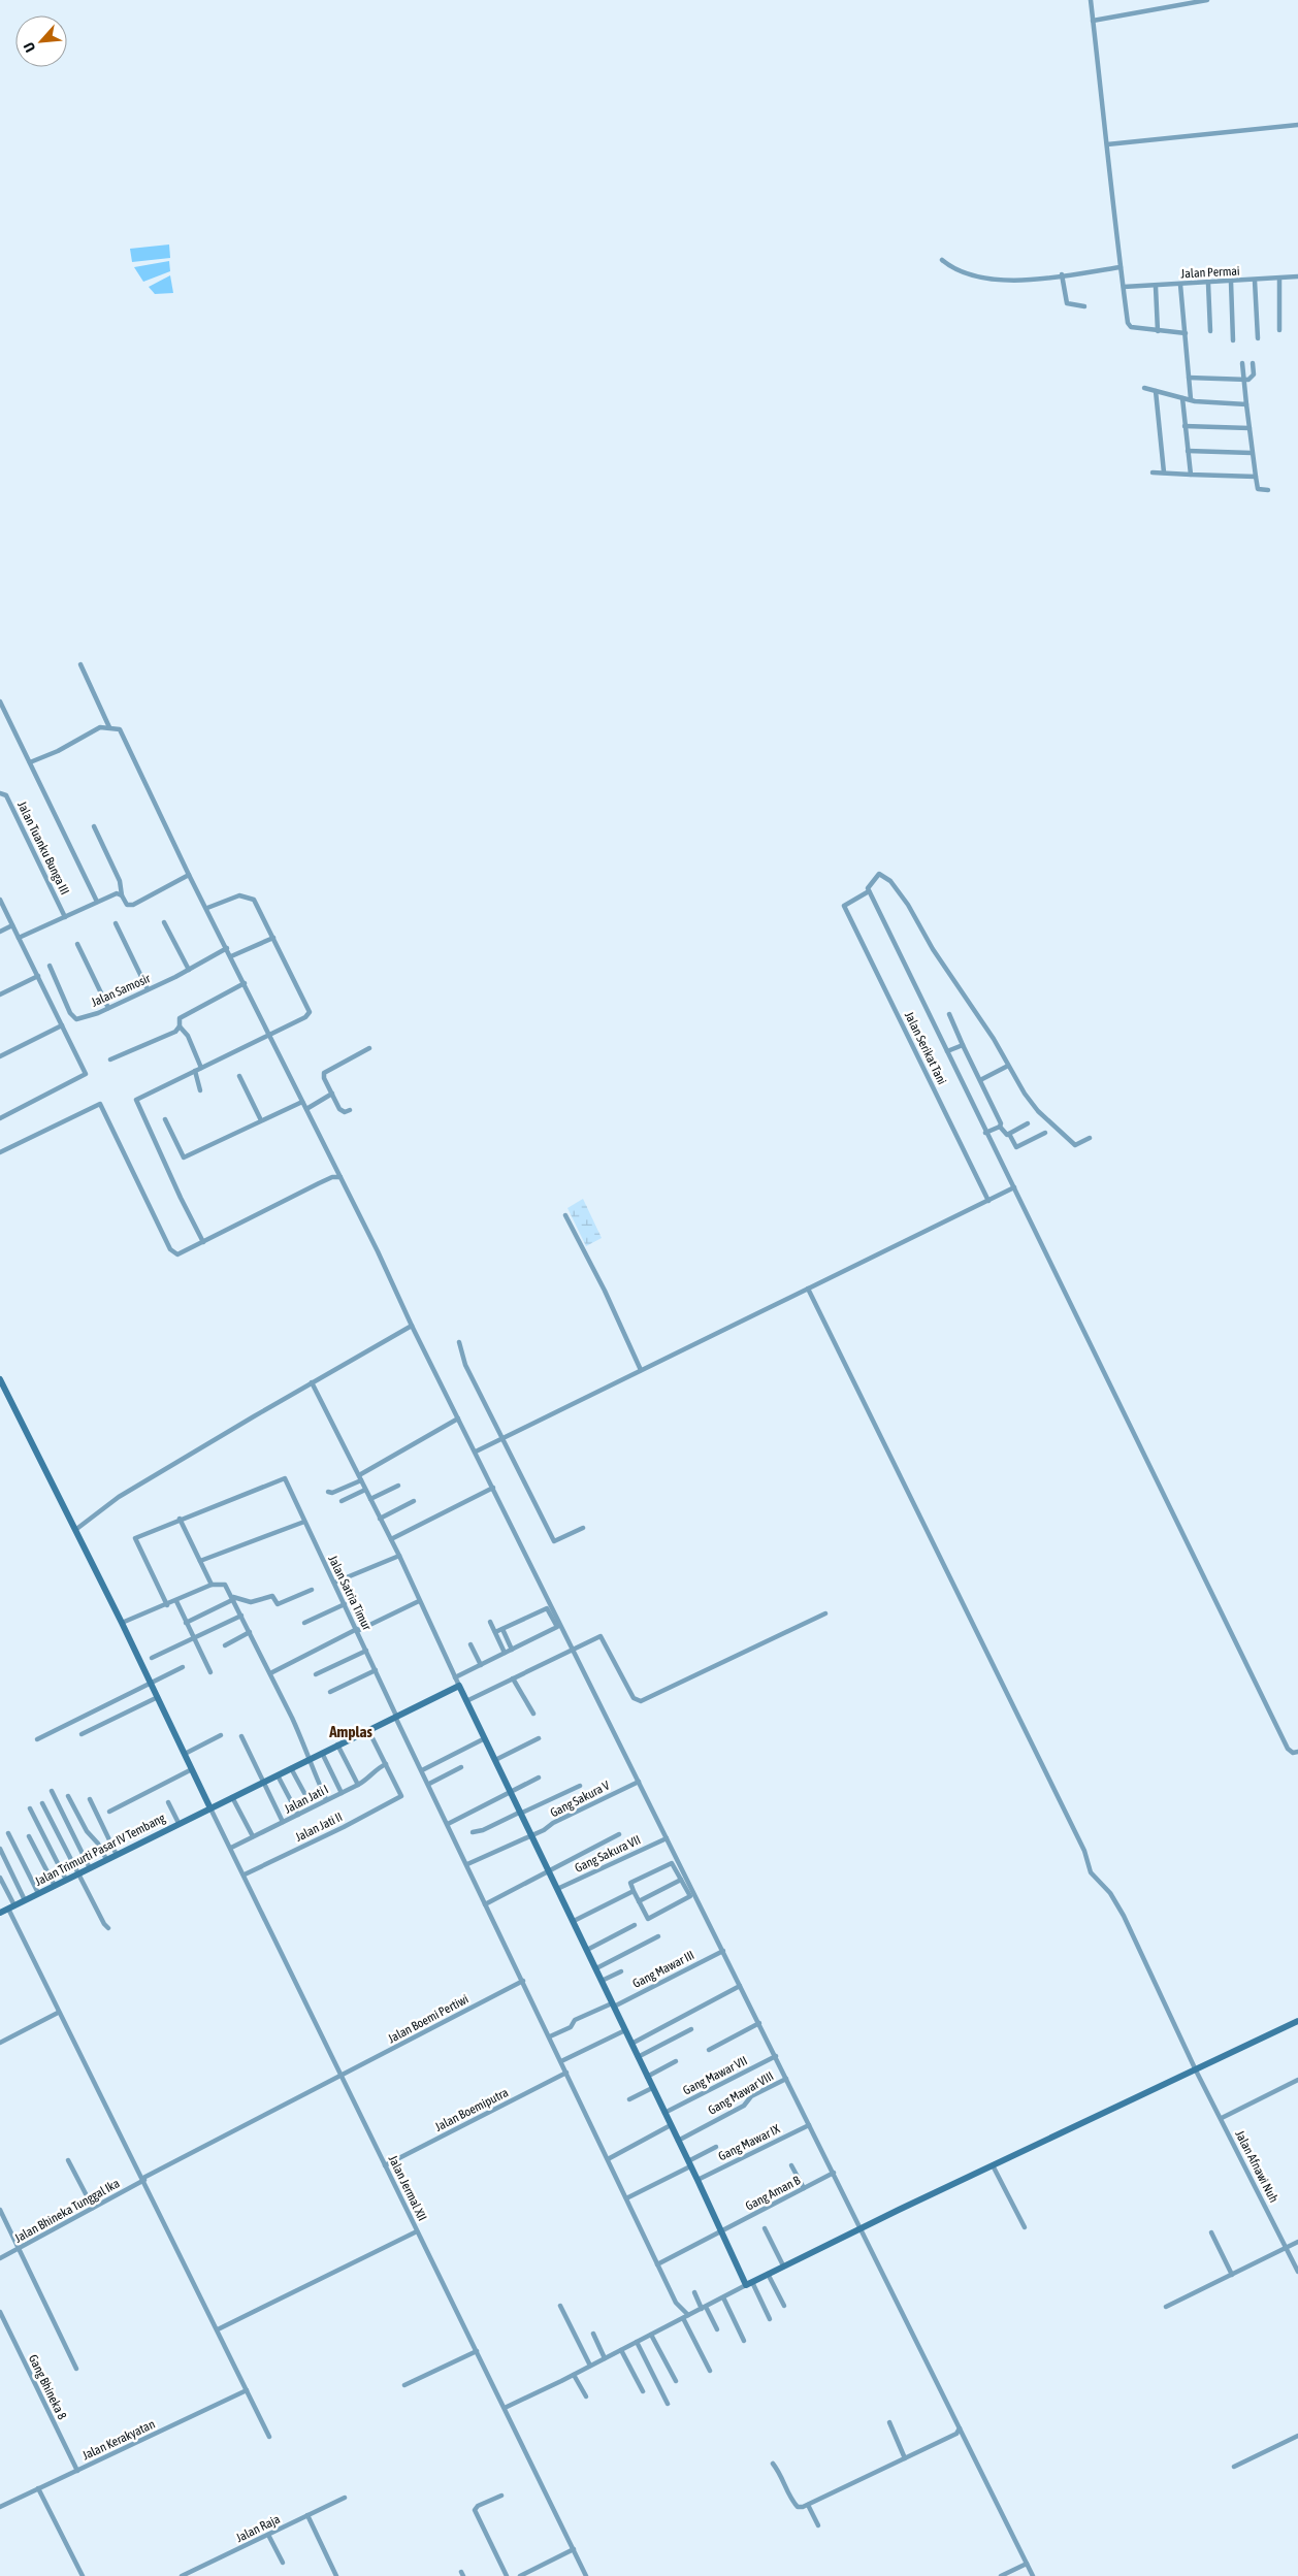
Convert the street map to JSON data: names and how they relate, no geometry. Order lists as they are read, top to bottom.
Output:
{
  "streets": {
    "street": [
      "Jalan Permai",
      "Jalan Tuanku Bunga III",
      "Jalan Samosir",
      "Jalan Serikat Tani",
      "Jalan Satria Timur",
      "Jalan Jati I",
      "Gang Sakura V",
      "Jalan Jati II",
      "Jalan Trimurti Pasar IV Tembang",
      "Gang Sakura VII",
      "Gang Mawar III",
      "Jalan Boemi Pertiwi",
      "Gang Mawar VII",
      "Gang Mawar VIII",
      "Jalan Boemiputra",
      "Gang Mawar IX",
      "Jalan Afnawi Nuh",
      "Jalan Jermal XII",
      "Gang Aman B",
      "Jalan Bhineka Tunggal Ika",
      "Gang Bhineka 8",
      "Jalan Kerakyatan",
      "Jalan Raja"
    ]
  },
  "crossings": [
    ["Jalan Satria Timur", "Gang Sakura V"],
    ["Jalan Satria Timur", "Jalan Trimurti Pasar IV Tembang"],
    ["Jalan Satria Timur", "Gang Mawar III"],
    ["Jalan Satria Timur", "Jalan Boemi Pertiwi"],
    ["Jalan Satria Timur", "Jalan Boemiputra"],
    ["Jalan Satria Timur", "Gang Aman B"],
    ["Jalan Jati I", "Jalan Jati II"],
    ["Jalan Jati I", "Jalan Jermal XII"],
    ["Jalan Jati II", "Jalan Jermal XII"],
    ["Jalan Trimurti Pasar IV Tembang", "Jalan Jermal XII"],
    ["Jalan Boemi Pertiwi", "Jalan Jermal XII"],
    ["Jalan Boemi Pertiwi", "Jalan Bhineka Tunggal Ika"],
    ["Jalan Boemiputra", "Jalan Jermal XII"],
    ["Gang Bhineka 8", "Jalan Kerakyatan"]
  ],
  "districts": ["Amplas"],
  "north": "bottom left"
}
